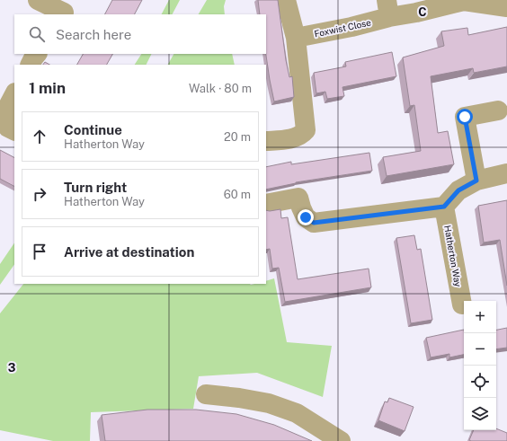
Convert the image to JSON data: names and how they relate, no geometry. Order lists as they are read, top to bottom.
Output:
{
  "streets": {
    "street": ["Foxwist Close", "Hatherton Way"]
  },
  "page": {
    "search": "Search here",
    "heading": ["1 min", "Walk · 80 m"],
    "list": [
      ["Continue", "Hatherton Way", "20 m"],
      ["Turn right", "Hatherton Way", "60 m"],
      "Arrive at destination"
    ],
    "map_buttons": ["+", "−"]
  },
  "grid": {
    "columns": ["C"],
    "rows": ["3"]
  }
}
